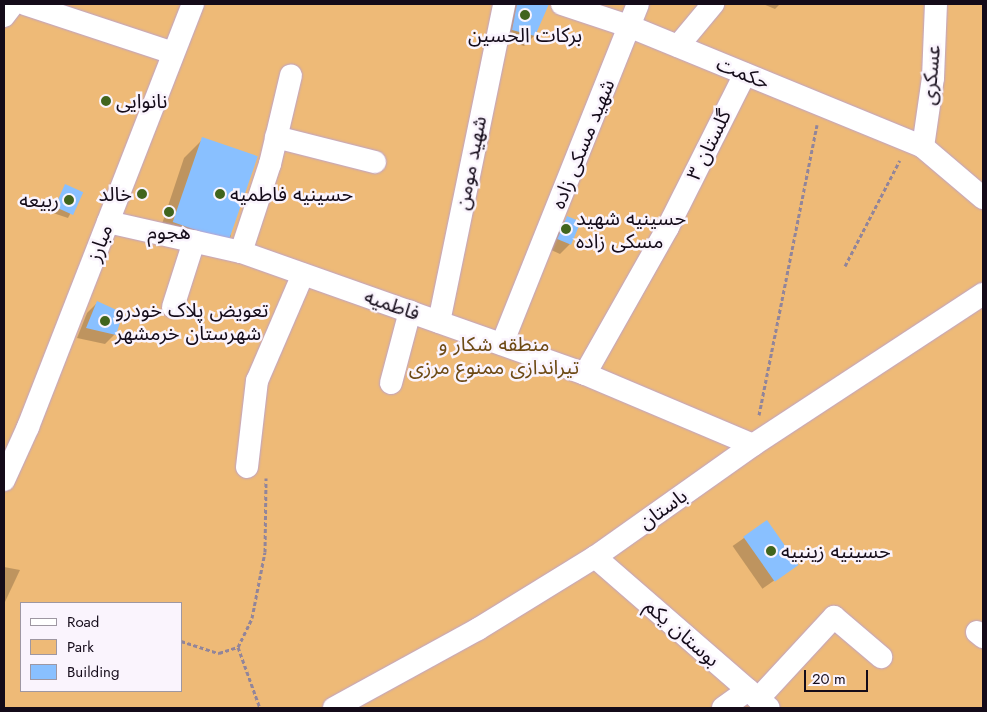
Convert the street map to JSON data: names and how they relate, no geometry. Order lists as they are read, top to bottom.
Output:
{
  "streets": {
    "street": [
      "حکمت",
      "عسکری",
      "شهید مسکی زاده",
      "گلستان ۳",
      "شهید مومن",
      "مبارز",
      "فاطمیه",
      "باستان",
      "بوستان یکم"
    ]
  },
  "crossings": [
    ["حکمت", "عسکری"],
    ["حکمت", "شهید مسکی زاده"],
    ["حکمت", "گلستان ۳"],
    ["شهید مسکی زاده", "فاطمیه"],
    ["گلستان ۳", "فاطمیه"],
    ["شهید مومن", "فاطمیه"],
    ["مبارز", "فاطمیه"],
    ["فاطمیه", "باستان"],
    ["باستان", "بوستان یکم"]
  ],
  "parks": ["منطقه شکار و تیراندازی ممنوع مرزی"],
  "places": [
    "برکات الحسین",
    "نانوایی",
    "خالد",
    "حسینیه فاطمیه",
    "ربیعه",
    "هجوم",
    "حسینیه شهید مسکی زاده",
    "تعویض پلاک خودرو شهرستان خرمشهر",
    "حسینیه زینبیه"
  ],
  "legend": ["Road", "Park", "Building"],
  "scale_bar": "20 m"
}
